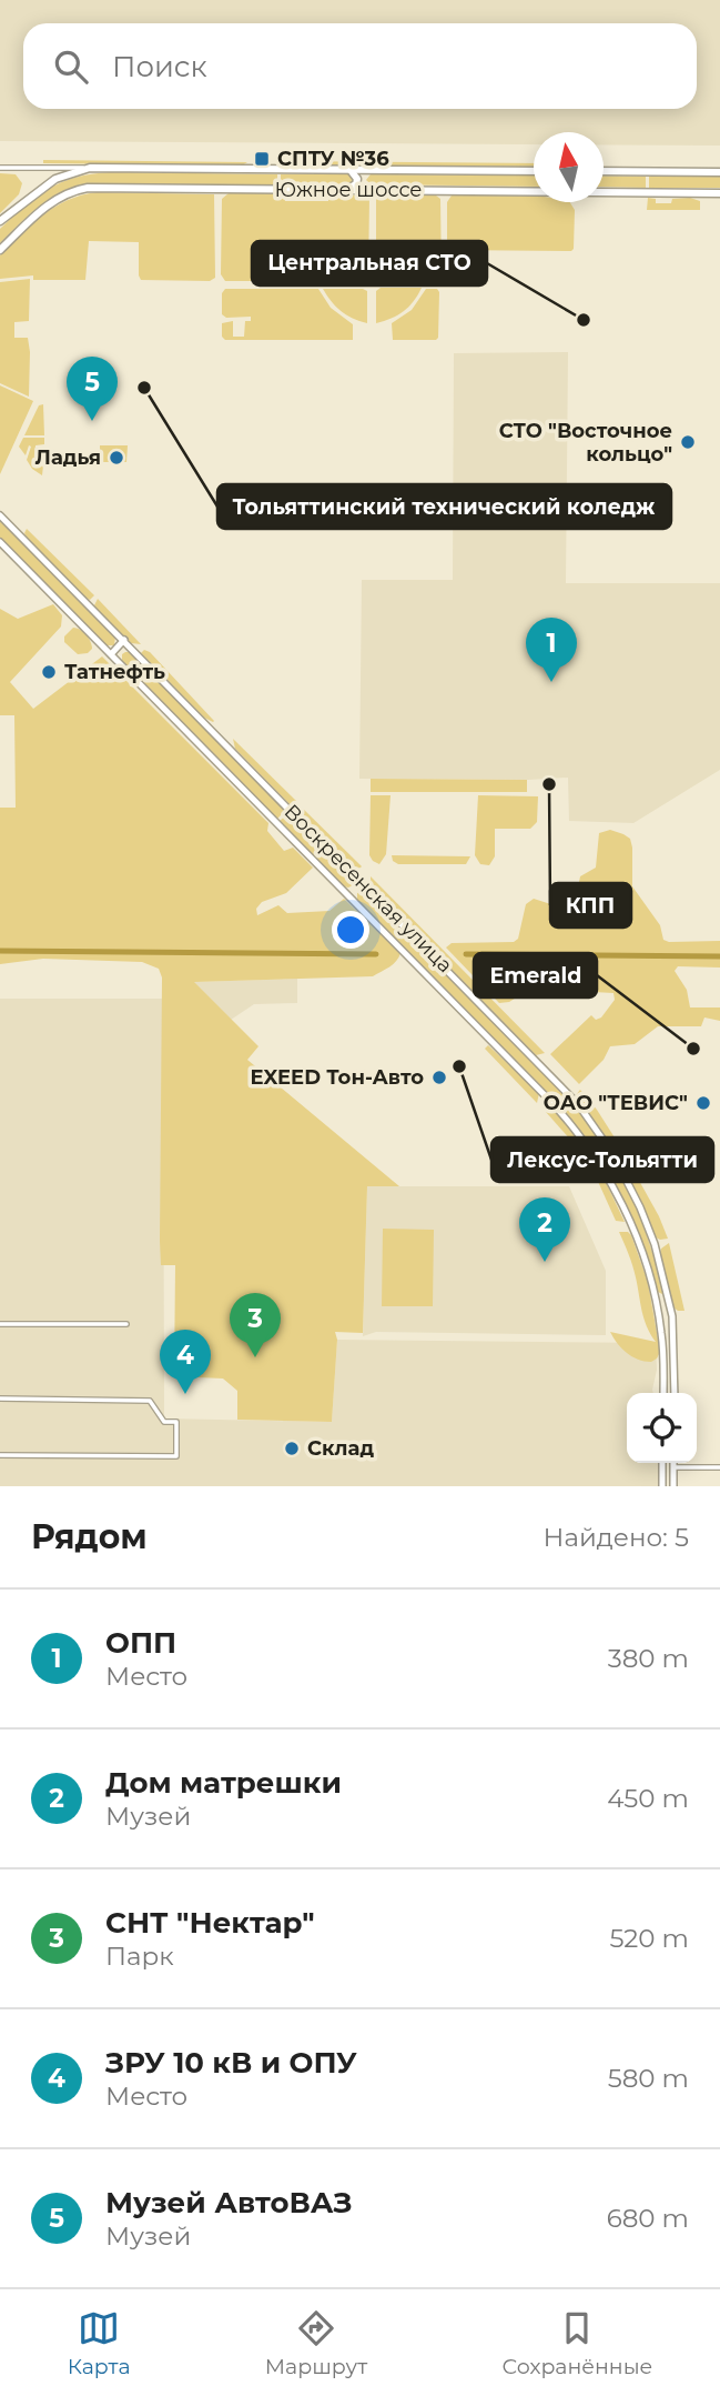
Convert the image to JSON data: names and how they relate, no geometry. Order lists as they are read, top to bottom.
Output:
{
  "streets": {
    "main road": ["Южное шоссе", "Воскресенская улица"]
  },
  "places": {
    "transit": ["СПТУ №36"],
    "other": [
      "Центральная СТО",
      "Тольяттинский технический коледж",
      "СТО \"Восточное кольцо\"",
      "Ладья",
      "Татнефть",
      "КПП",
      "Emerald",
      "Лексус-Тольятти",
      "EXEED Тон-Авто",
      "ОАО \"ТЕВИС\"",
      "Склад"
    ]
  },
  "north": "top",
  "page": {
    "search": "Поиск",
    "pins": [
      "5",
      "1",
      "2",
      "3",
      "4"
    ],
    "heading": ["Рядом", "Найдено: 5"],
    "list": [
      {
        "mark": "1",
        "name": "ОПП",
        "note": "Место",
        "value": "380 m"
      },
      {
        "mark": "2",
        "name": "Дом матрешки",
        "note": "Музей",
        "value": "450 m"
      },
      {
        "mark": "3",
        "name": "СНТ \"Нектар\"",
        "note": "Парк",
        "value": "520 m"
      },
      {
        "mark": "4",
        "name": "ЗРУ 10 кВ и ОПУ",
        "note": "Место",
        "value": "580 m"
      },
      {
        "mark": "5",
        "name": "Музей АвтоВАЗ",
        "note": "Музей",
        "value": "680 m"
      }
    ],
    "nav": ["Карта", "Маршрут", "Сохранённые"]
  }
}
